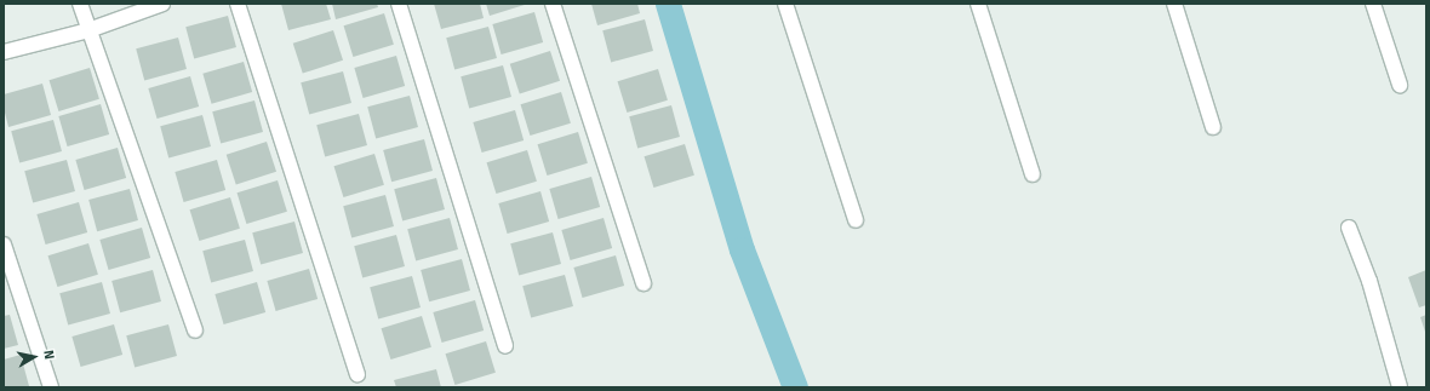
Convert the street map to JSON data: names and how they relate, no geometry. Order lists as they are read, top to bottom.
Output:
{
  "north": "right"
}
